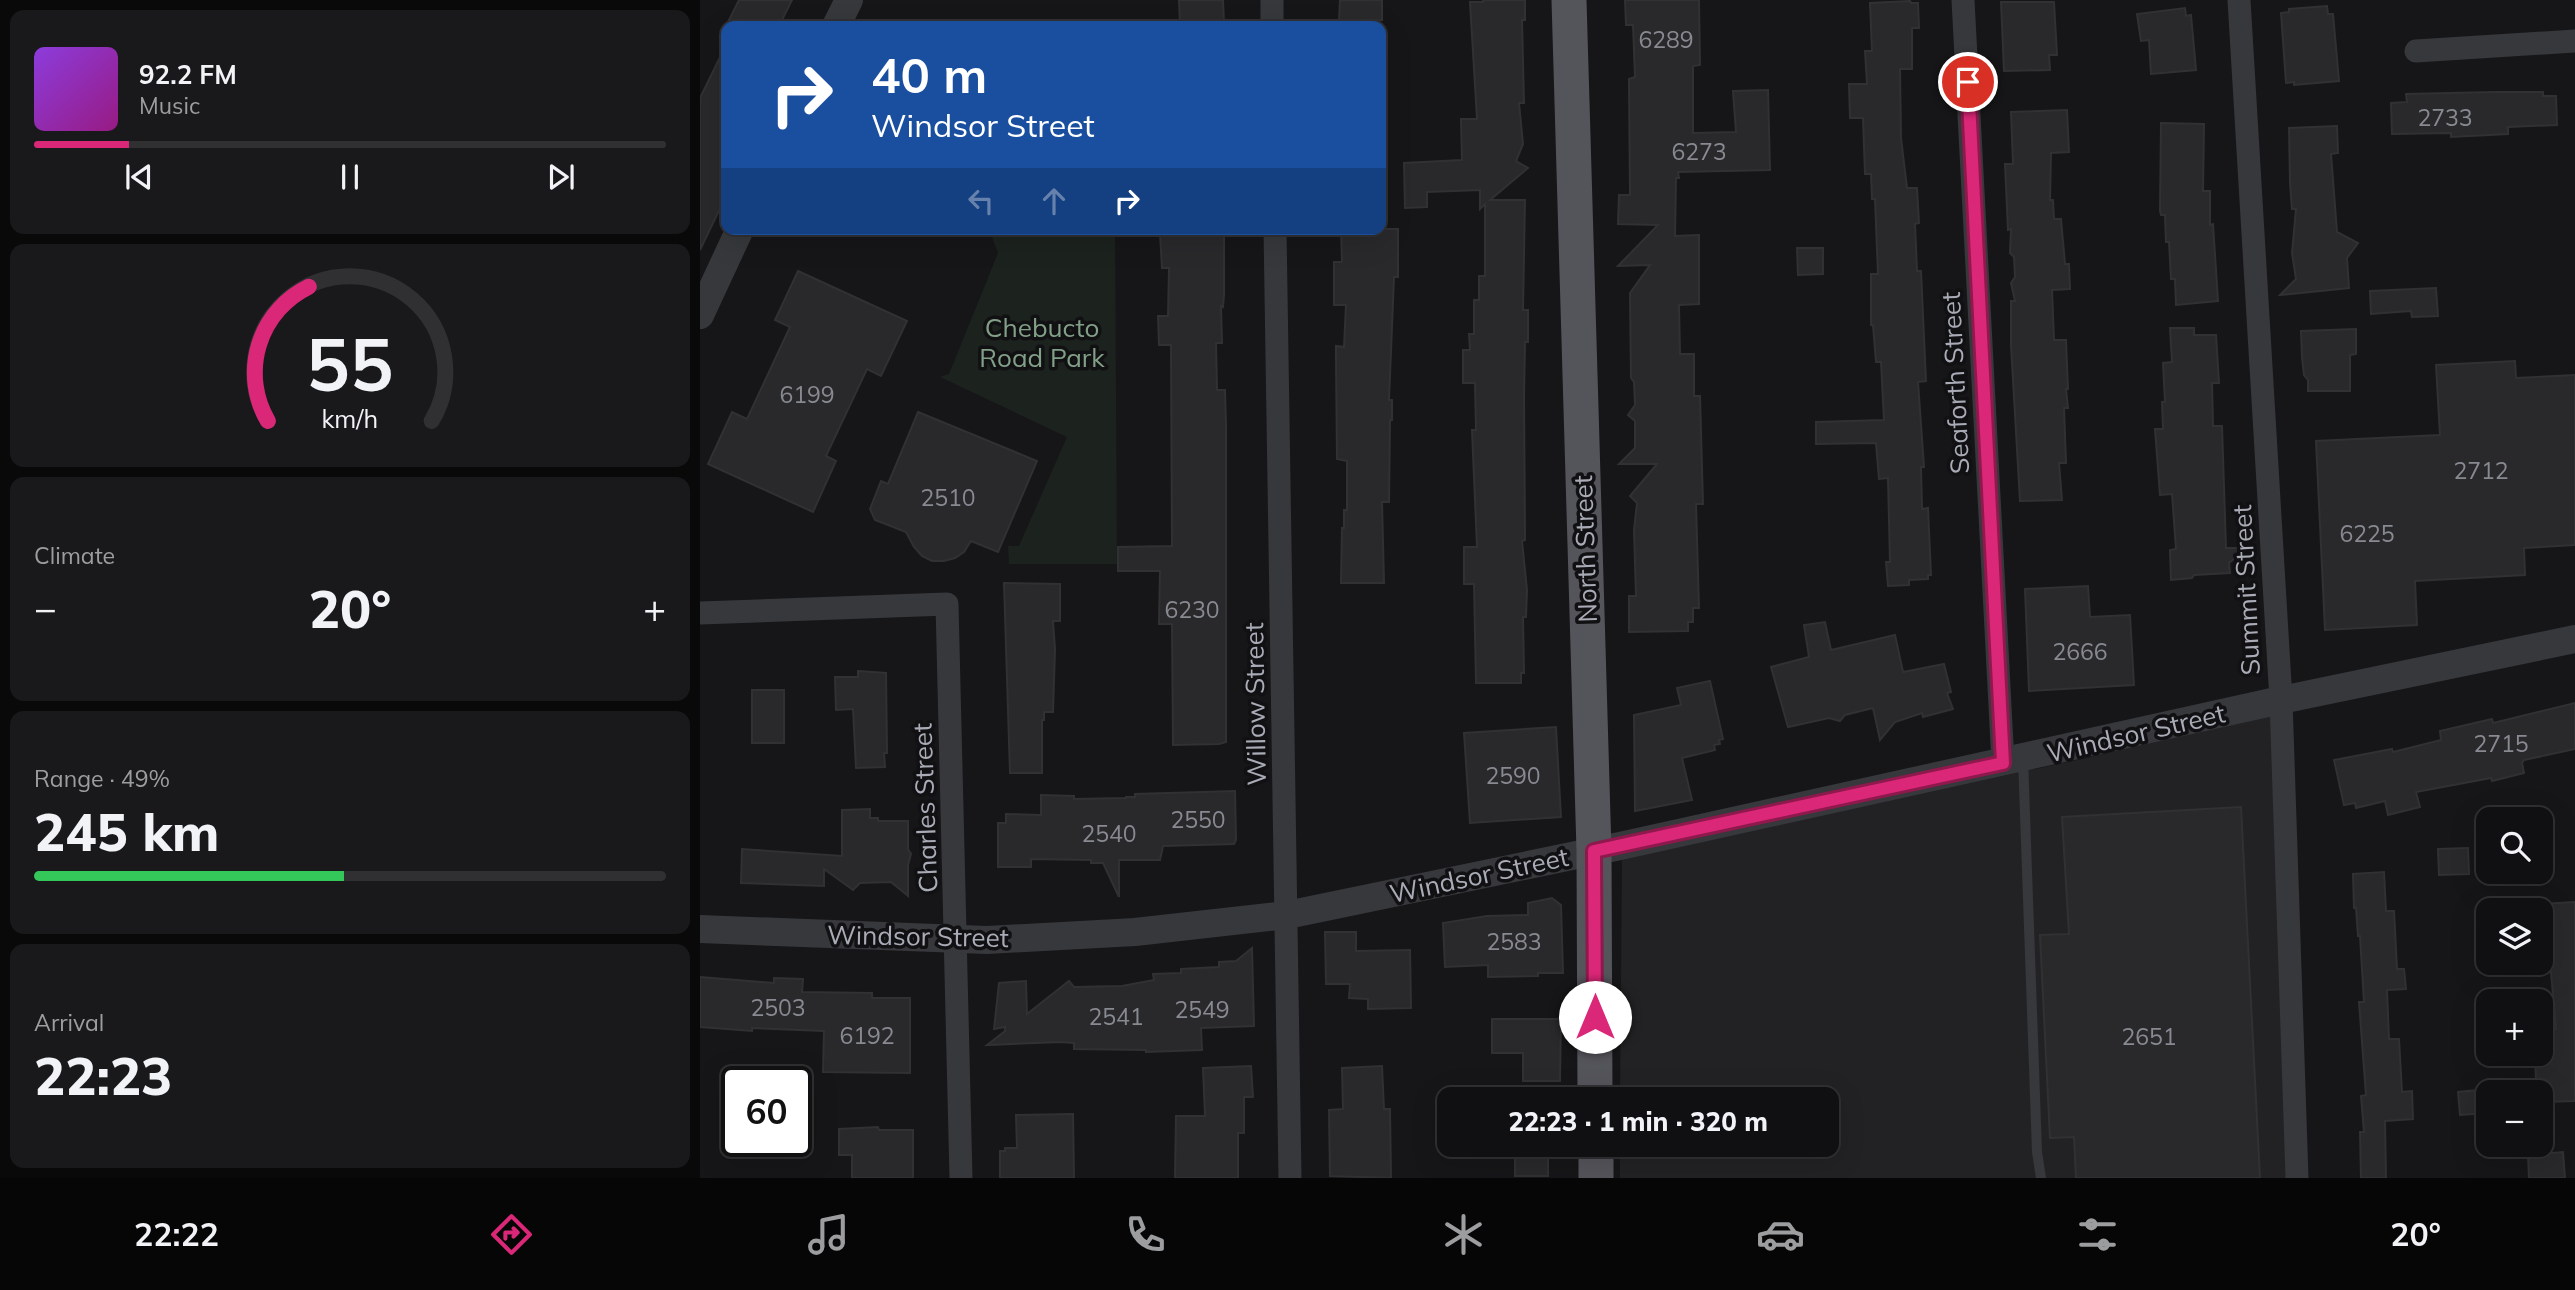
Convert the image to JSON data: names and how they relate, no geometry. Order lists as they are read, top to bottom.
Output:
{
  "streets": {
    "main road": ["North Street"],
    "street": [
      "Seaforth Street",
      "Summit Street",
      "Willow Street",
      "Windsor Street",
      "Charles Street"
    ]
  },
  "crossings": [
    ["Seaforth Street", "Windsor Street"],
    ["North Street", "Windsor Street"],
    ["Summit Street", "Windsor Street"],
    ["Willow Street", "Windsor Street"],
    ["Windsor Street", "Charles Street"]
  ],
  "parks": ["Chebucto Road Park"],
  "house_numbers": [
    "6289",
    "2733",
    "6273",
    "6199",
    "2712",
    "2510",
    "6225",
    "6230",
    "2666",
    "2715",
    "2590",
    "2550",
    "2540",
    "2583",
    "2503",
    "2549",
    "2541",
    "6192",
    "2651"
  ],
  "page": {
    "turn": ["40 m", "Windsor Street"],
    "song": ["92.2 FM", "Music"],
    "tile": [
      "Climate",
      ["Range · 49%", "245 km"],
      ["Arrival", "22:23"]
    ],
    "heat": ["−", "20°", "+"],
    "map_buttons": ["+", "−"],
    "limit": "60",
    "trip": "22:23 · 1 min · 320 m",
    "tabs": ["22:22", "20°"],
    "gauge": ["55", "km/h"]
  }
}
